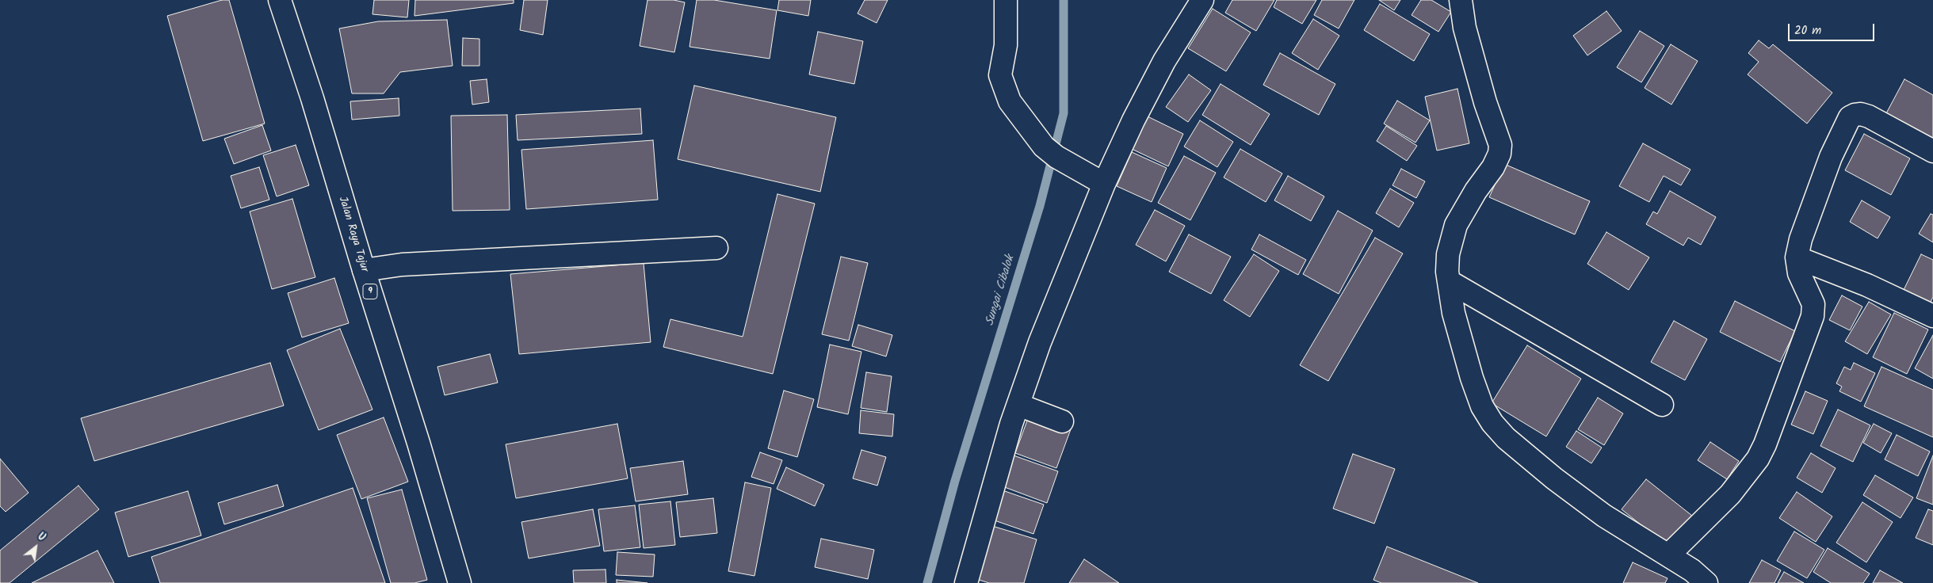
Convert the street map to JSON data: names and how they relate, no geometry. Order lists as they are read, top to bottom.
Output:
{
  "streets": {
    "main road": ["Jalan Raya Tajur", "9"]
  },
  "water": ["Sungai Cibalok"],
  "scale_bar": "20 m",
  "north": "top right"
}
